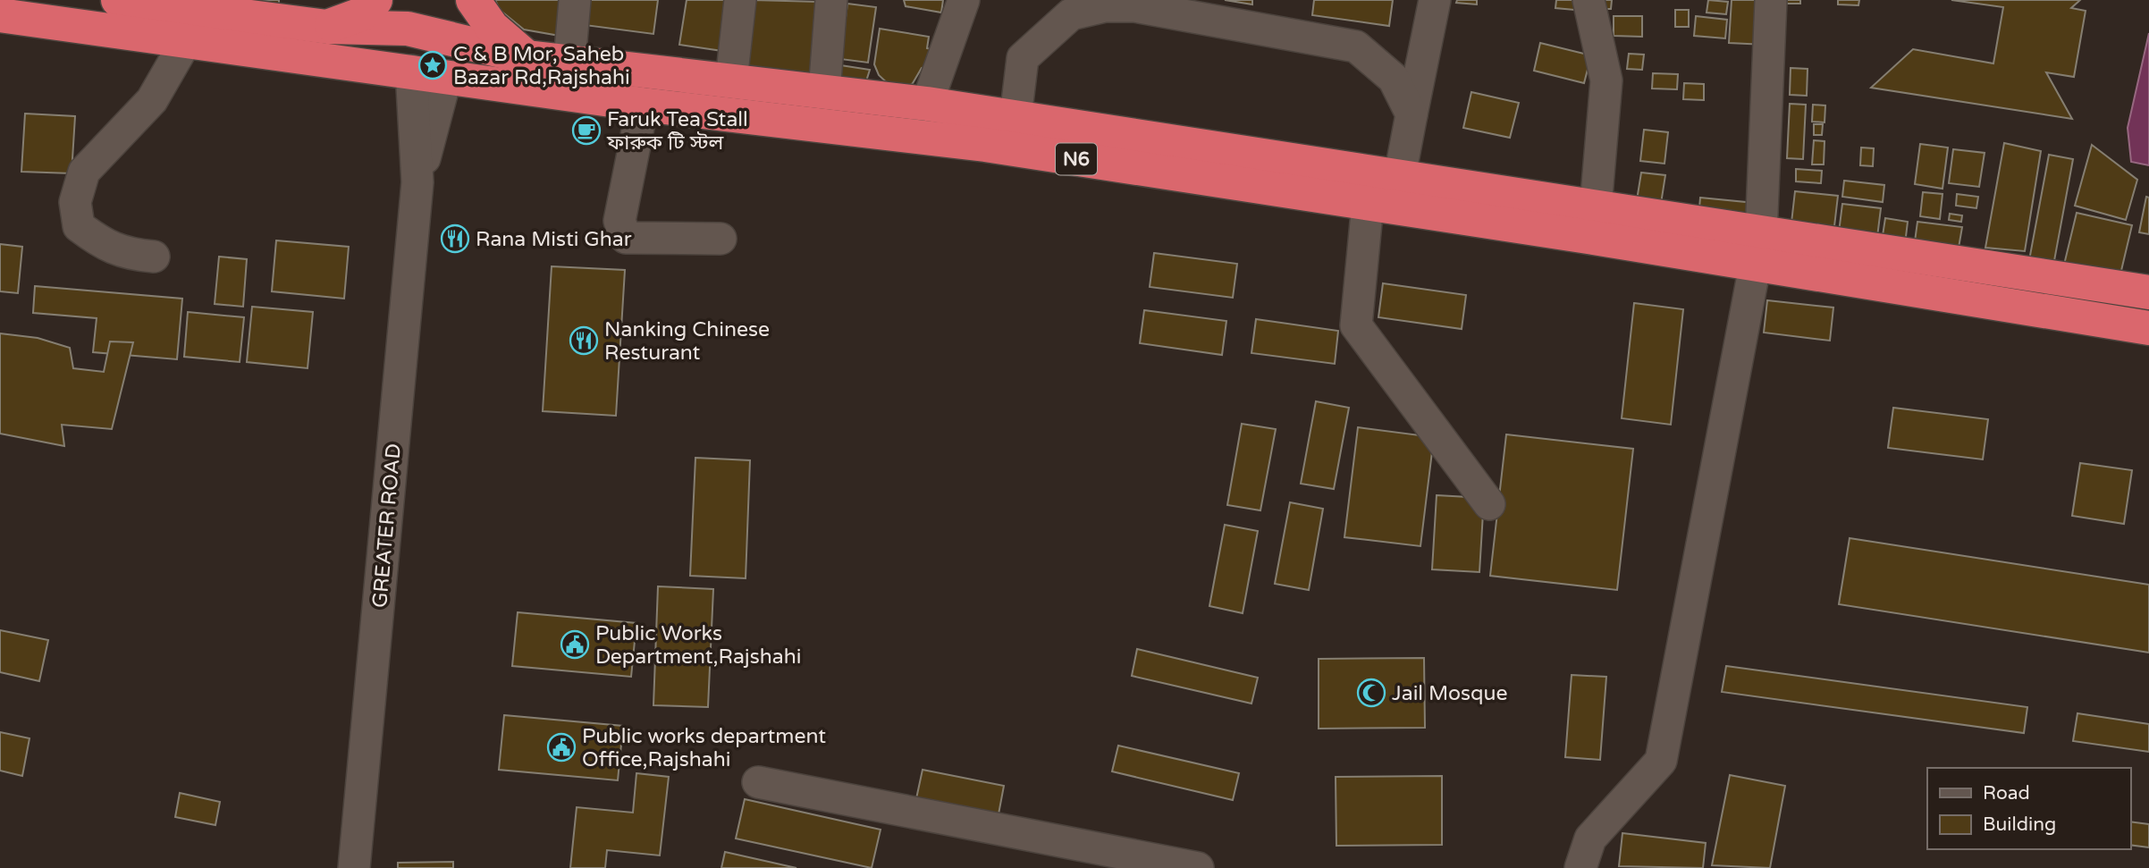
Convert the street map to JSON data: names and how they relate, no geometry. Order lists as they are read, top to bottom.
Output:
{
  "streets": {
    "highway": ["N6", "GREATER ROAD"]
  },
  "crossings": [
    ["N6", "GREATER ROAD"]
  ],
  "places": {
    "place": ["C & B Mor, Saheb Bazar Rd,Rajshahi"],
    "cafe": ["Faruk Tea Stall ফারুক টি স্টল"],
    "restaurant": ["Rana Misti Ghar", "Nanking Chinese Resturant"],
    "public building": ["Public Works Department,Rajshahi", "Public works department Office,Rajshahi"],
    "mosque": ["Jail Mosque"]
  },
  "legend": ["Road", "Building"]
}
